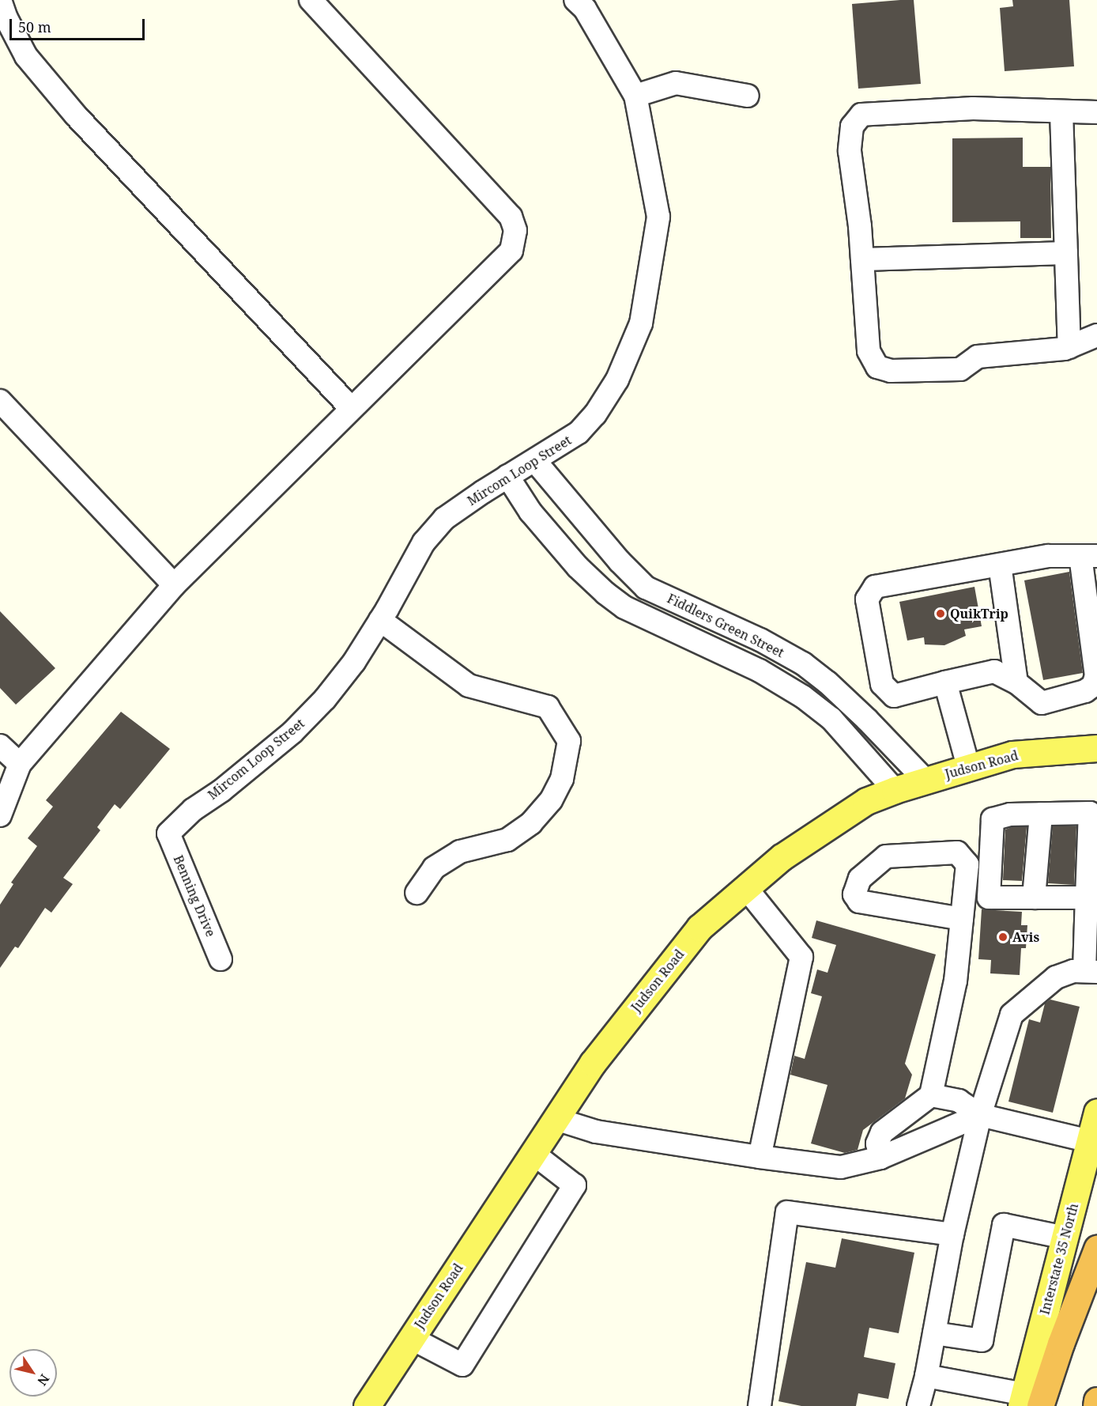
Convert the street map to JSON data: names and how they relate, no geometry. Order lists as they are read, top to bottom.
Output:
{
  "streets": {
    "main road": ["Judson Road", "Interstate 35 North"],
    "street": ["Mircom Loop Street", "Fiddlers Green Street", "Benning Drive"]
  },
  "crossings": [
    ["Mircom Loop Street", "Fiddlers Green Street"],
    ["Mircom Loop Street", "Benning Drive"],
    ["Fiddlers Green Street", "Judson Road"]
  ],
  "places": ["QuikTrip", "Avis"],
  "scale_bar": "50 m",
  "north": "bottom right"
}
